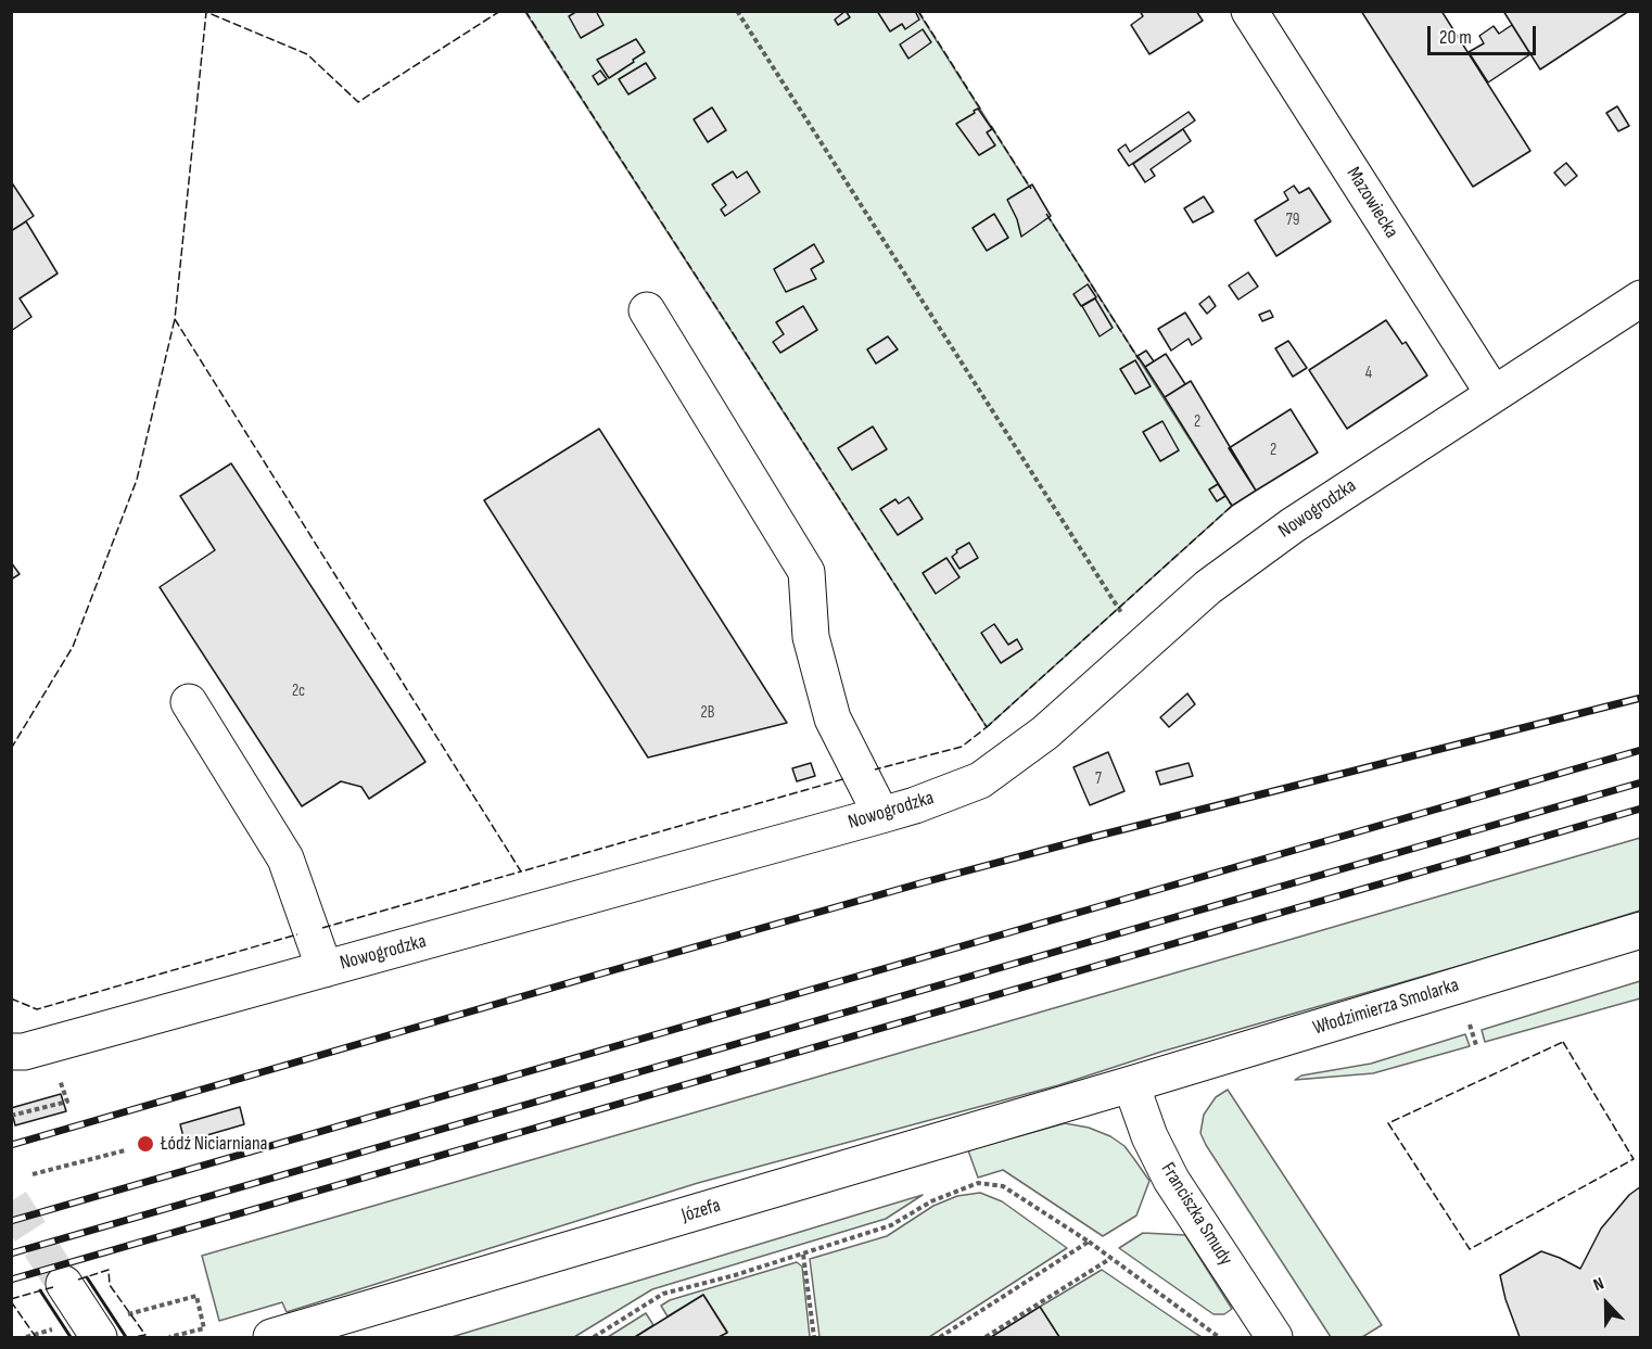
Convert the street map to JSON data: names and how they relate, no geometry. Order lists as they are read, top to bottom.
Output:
{
  "streets": {
    "street": [
      "Mazowiecka",
      "Nowogrodzka",
      "Włodzimierza Smolarka",
      "Józefa",
      "Franciszka Smudy"
    ]
  },
  "crossings": [
    ["Mazowiecka", "Nowogrodzka"],
    ["Włodzimierza Smolarka", "Józefa"],
    ["Włodzimierza Smolarka", "Franciszka Smudy"],
    ["Józefa", "Franciszka Smudy"]
  ],
  "places": ["Łódź Niciarniana"],
  "house_numbers": [
    "79",
    "4",
    "2",
    "2",
    "2c",
    "2B",
    "7"
  ],
  "scale_bar": "20 m",
  "north": "top"
}
